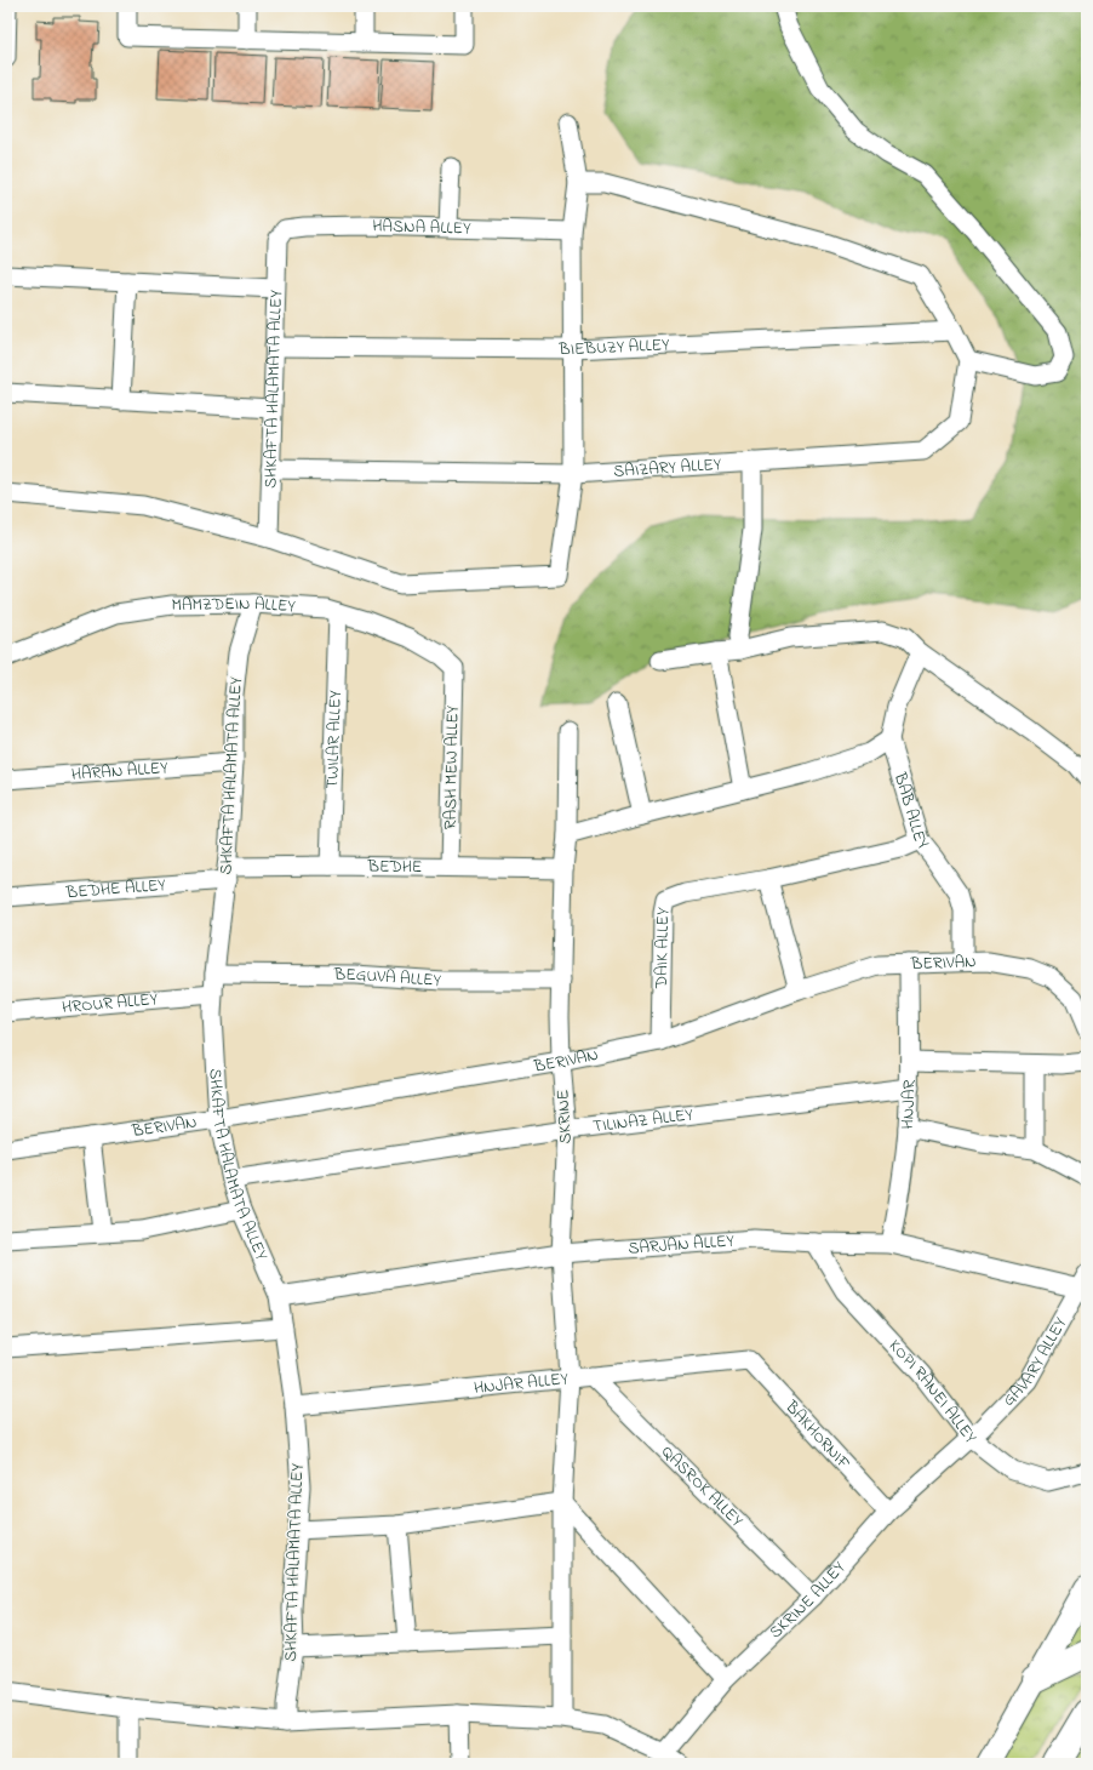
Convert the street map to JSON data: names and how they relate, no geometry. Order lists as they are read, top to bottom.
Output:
{
  "streets": {
    "street": [
      "HASNA ALLEY",
      "BIEBUZY ALLEY",
      "SHKAFTA HALAMATA ALLEY",
      "SAIZARY ALLEY",
      "MAMZDEIN ALLEY",
      "TWILAR ALLEY",
      "RASH MEW ALLEY",
      "HARAN ALLEY",
      "BAB ALLEY",
      "BEDHE",
      "BEDHE ALLEY",
      "DAIK ALLEY",
      "BERIVAN",
      "BEGUVA ALLEY",
      "HROUR ALLEY",
      "HNJAR",
      "SKRINE",
      "TILINAZ ALLEY",
      "SARJAN ALLEY",
      "GAVARY ALLEY",
      "HNJAR ALLEY",
      "KOPI RANEI ALLEY",
      "BAKHORNIF",
      "QASROK ALLEY",
      "SKRINE ALLEY"
    ]
  },
  "crossings": [
    ["HASNA ALLEY", "SHKAFTA HALAMATA ALLEY"],
    ["BIEBUZY ALLEY", "SHKAFTA HALAMATA ALLEY"],
    ["SHKAFTA HALAMATA ALLEY", "SAIZARY ALLEY"],
    ["SHKAFTA HALAMATA ALLEY", "MAMZDEIN ALLEY"],
    ["SHKAFTA HALAMATA ALLEY", "HARAN ALLEY"],
    ["SHKAFTA HALAMATA ALLEY", "BEDHE"],
    ["SHKAFTA HALAMATA ALLEY", "BEDHE ALLEY"],
    ["SHKAFTA HALAMATA ALLEY", "BERIVAN"],
    ["SHKAFTA HALAMATA ALLEY", "BEGUVA ALLEY"],
    ["SHKAFTA HALAMATA ALLEY", "HROUR ALLEY"],
    ["SHKAFTA HALAMATA ALLEY", "TILINAZ ALLEY"],
    ["SHKAFTA HALAMATA ALLEY", "SARJAN ALLEY"],
    ["SHKAFTA HALAMATA ALLEY", "HNJAR ALLEY"],
    ["MAMZDEIN ALLEY", "TWILAR ALLEY"],
    ["MAMZDEIN ALLEY", "RASH MEW ALLEY"],
    ["TWILAR ALLEY", "BEDHE"],
    ["RASH MEW ALLEY", "BEDHE"],
    ["BAB ALLEY", "DAIK ALLEY"],
    ["BAB ALLEY", "BERIVAN"],
    ["BEDHE", "BEDHE ALLEY"],
    ["BEDHE", "SKRINE"],
    ["DAIK ALLEY", "BERIVAN"],
    ["BERIVAN", "HNJAR"],
    ["BERIVAN", "SKRINE"],
    ["BEGUVA ALLEY", "SKRINE"],
    ["HNJAR", "TILINAZ ALLEY"],
    ["HNJAR", "SARJAN ALLEY"],
    ["SKRINE", "TILINAZ ALLEY"],
    ["SKRINE", "SARJAN ALLEY"],
    ["SKRINE", "HNJAR ALLEY"],
    ["SARJAN ALLEY", "GAVARY ALLEY"],
    ["SARJAN ALLEY", "KOPI RANEI ALLEY"],
    ["GAVARY ALLEY", "KOPI RANEI ALLEY"],
    ["GAVARY ALLEY", "SKRINE ALLEY"],
    ["HNJAR ALLEY", "BAKHORNIF"],
    ["HNJAR ALLEY", "QASROK ALLEY"],
    ["KOPI RANEI ALLEY", "SKRINE ALLEY"],
    ["BAKHORNIF", "SKRINE ALLEY"],
    ["QASROK ALLEY", "SKRINE ALLEY"]
  ]
}
